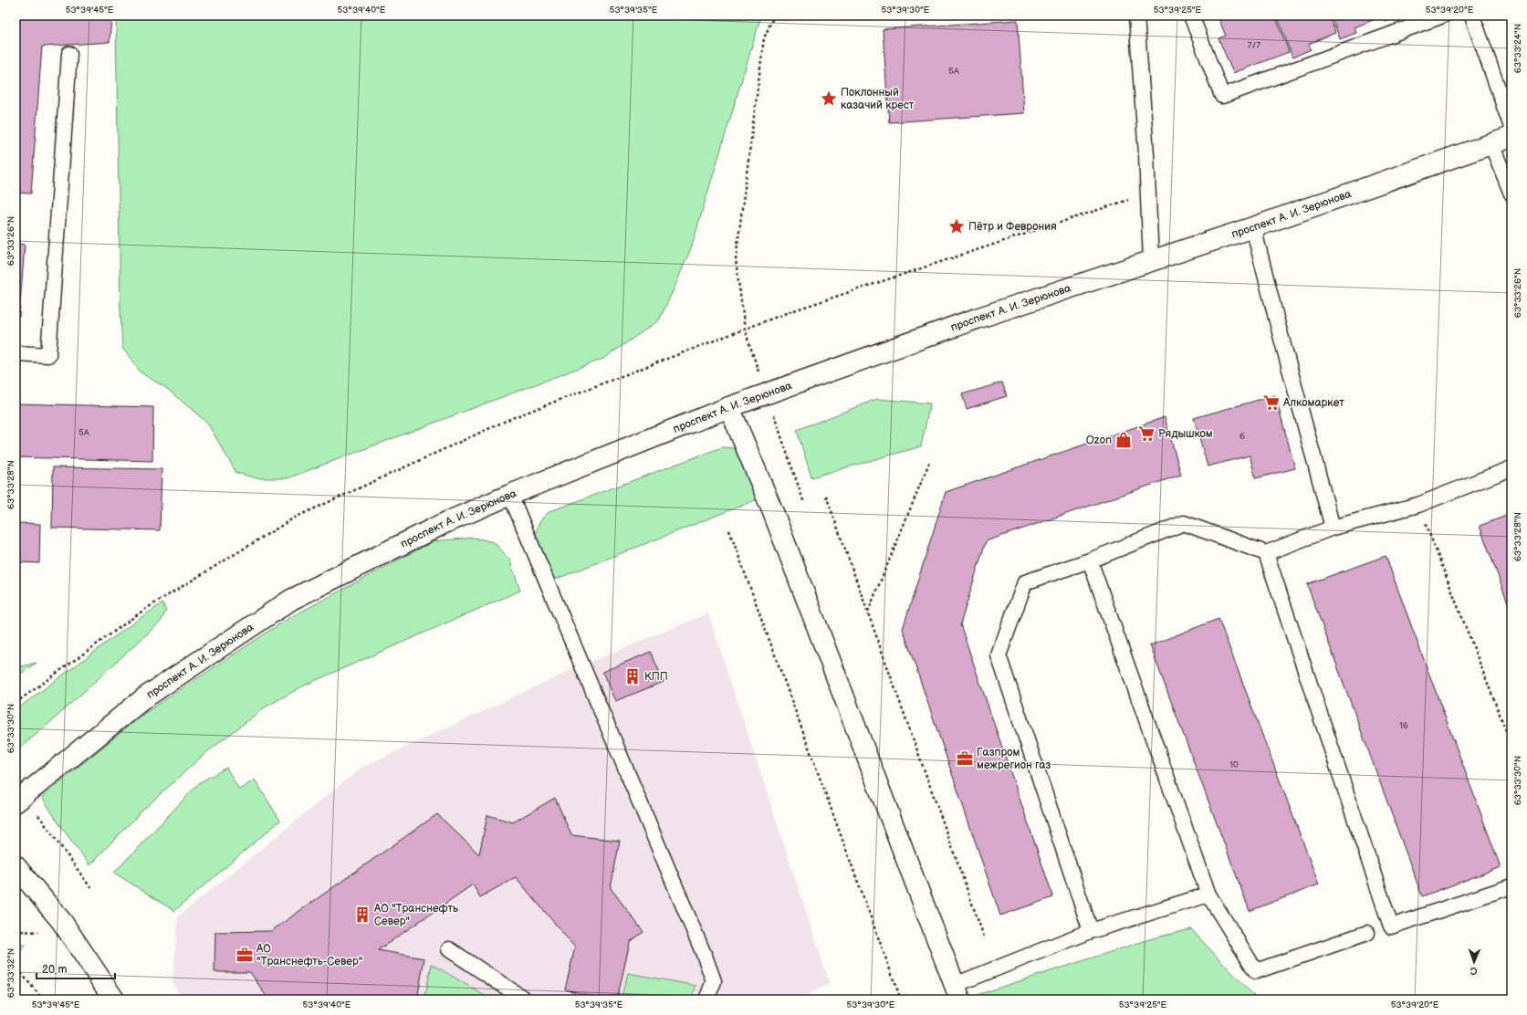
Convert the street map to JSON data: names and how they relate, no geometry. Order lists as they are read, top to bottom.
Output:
{
  "streets": {
    "street": ["проспект А. И. Зерюнова"]
  },
  "places": {
    "place": ["Поклонный казачий крест", "Пётр и Феврония"],
    "supermarket": ["Алкомаркет", "Рядышком"],
    "shop": ["Ozon"],
    "building": ["КПП", "АО \"Транснефть Север\""],
    "office": ["Газпром межрегион газ", "АО \"Транснефть-Север\""]
  },
  "house_numbers": [
    "7/7",
    "5А",
    "5А",
    "6",
    "16",
    "10"
  ],
  "scale_bar": "20 m",
  "north": "bottom",
  "coordinates": [
    "53°39'45\"E",
    "53°39'40\"E",
    "53°39'35\"E",
    "53°39'30\"E",
    "53°39'25\"E",
    "53°39'20\"E",
    "63°33'24\"N",
    "63°33'26\"N",
    "63°33'28\"N",
    "63°33'30\"N",
    "63°33'32\"N"
  ]
}
